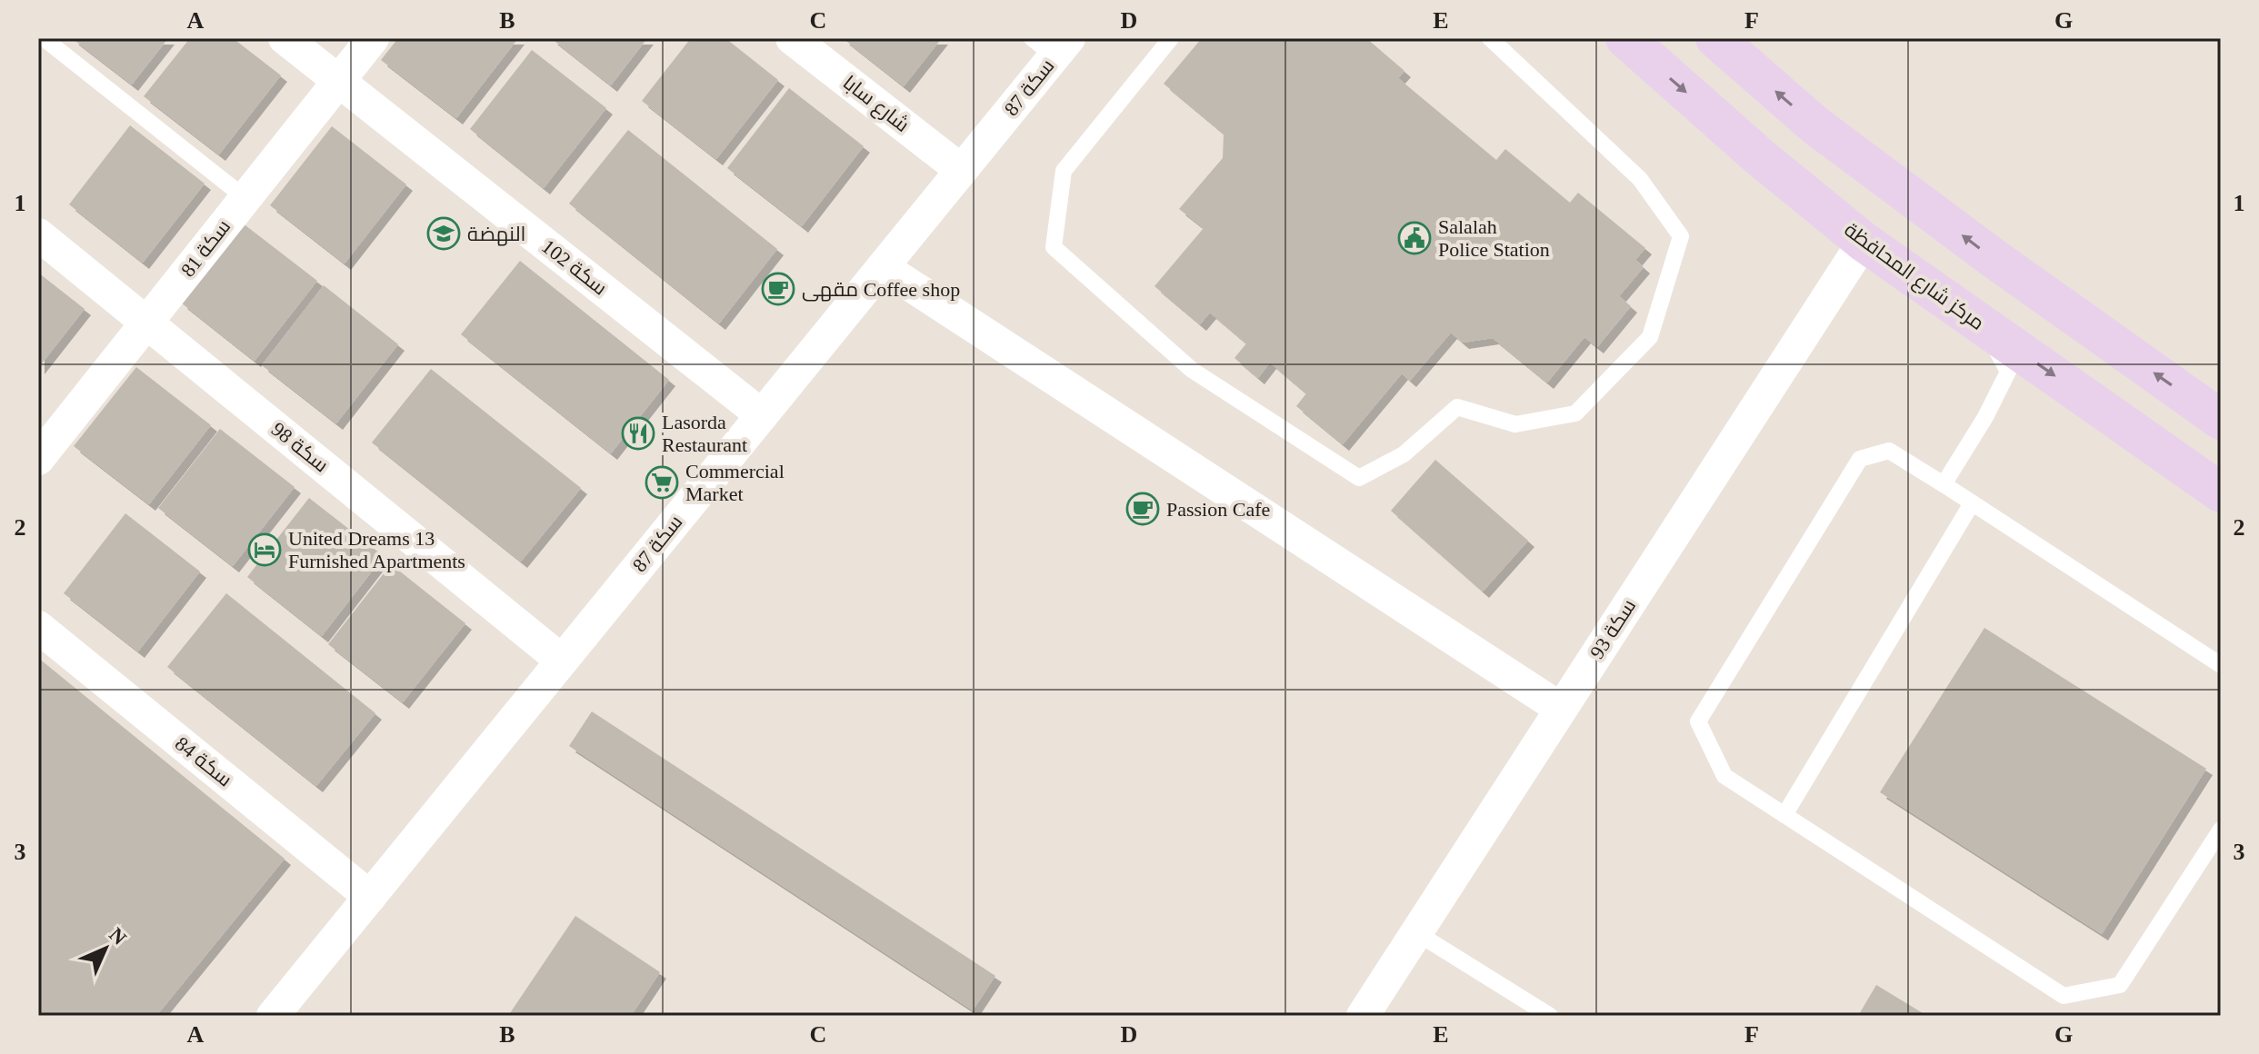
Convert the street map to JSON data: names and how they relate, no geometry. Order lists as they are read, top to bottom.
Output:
{
  "streets": {
    "street": [
      "سكة 87",
      "شارع سابا",
      "سكة 81",
      "سكة 102",
      "مركز شارع المحافظة",
      "سكة 98",
      "سكة 93",
      "سكة 84"
    ]
  },
  "crossings": [
    ["سكة 87", "شارع سابا"],
    ["سكة 87", "سكة 102"],
    ["سكة 87", "سكة 98"],
    ["سكة 87", "سكة 84"],
    ["سكة 81", "سكة 102"],
    ["سكة 81", "سكة 98"],
    ["مركز شارع المحافظة", "سكة 93"]
  ],
  "places": {
    "school or university": ["النهضة"],
    "public building": ["Salalah Police Station"],
    "cafe": ["مقهى Coffee shop", "Passion Cafe"],
    "restaurant": ["Lasorda Restaurant"],
    "supermarket": ["Commercial Market"],
    "hotel": ["United Dreams 13 Furnished Apartments"]
  },
  "north": "top right",
  "grid": {
    "columns": [
      "A",
      "B",
      "C",
      "D",
      "E",
      "F",
      "G"
    ],
    "rows": ["1", "2", "3"]
  }
}
